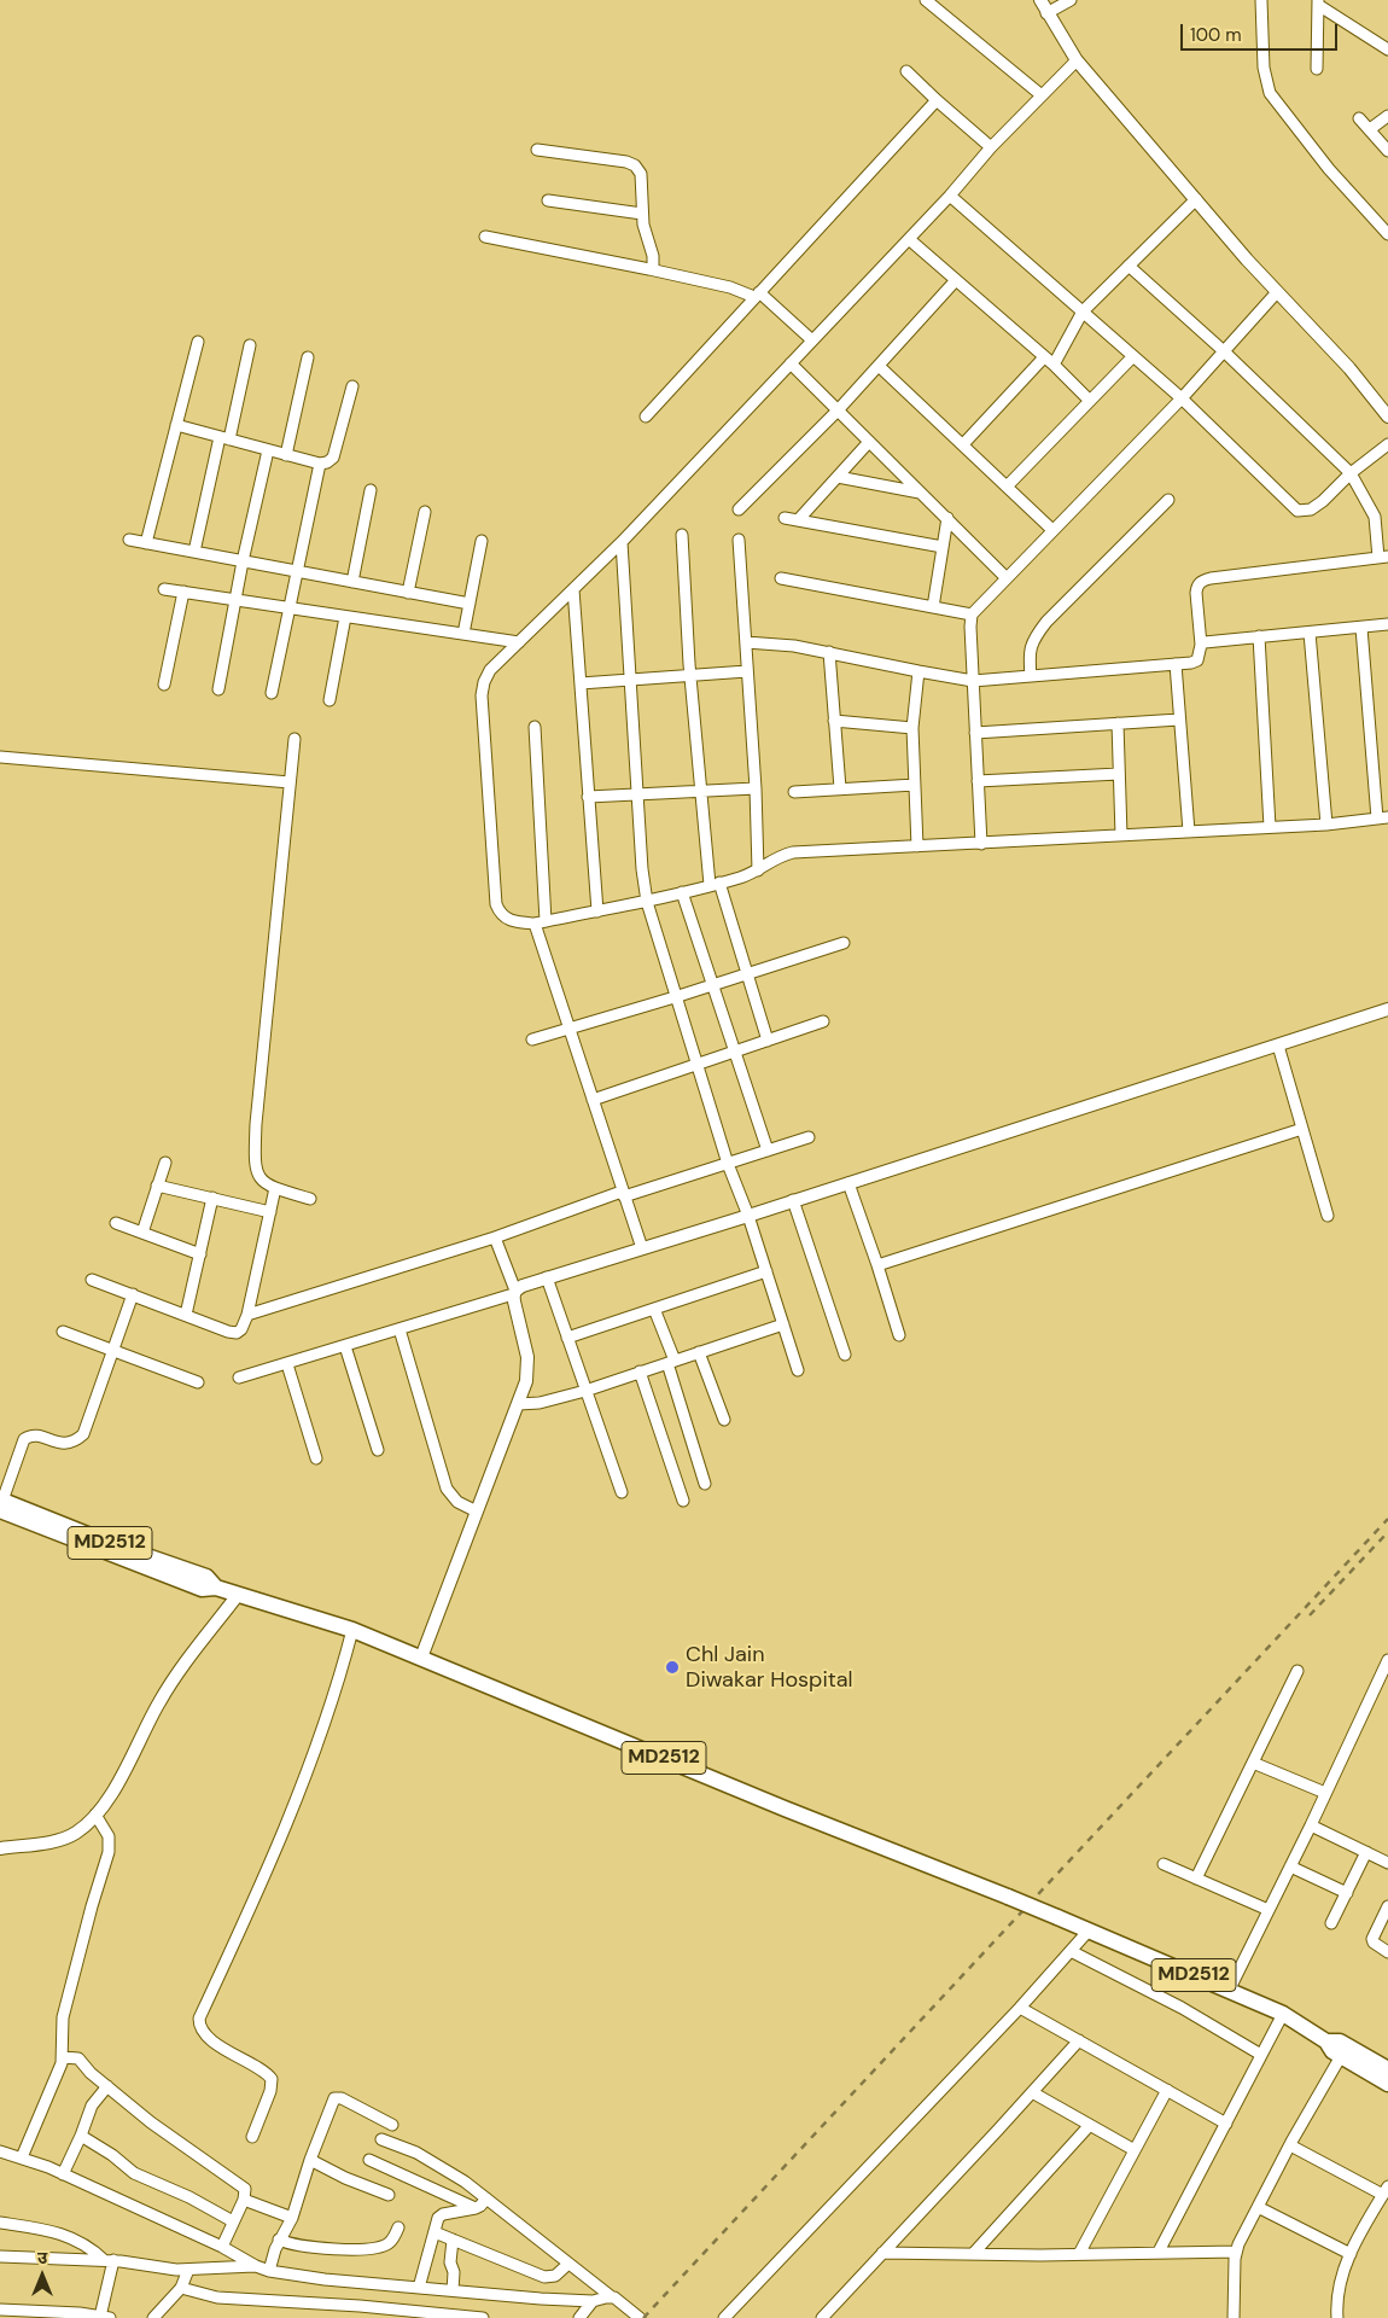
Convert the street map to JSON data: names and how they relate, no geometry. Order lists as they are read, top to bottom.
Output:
{
  "streets": {
    "main road": ["MD2512"]
  },
  "places": ["Chl Jain Diwakar Hospital"],
  "scale_bar": "100 m",
  "north": "top"
}
